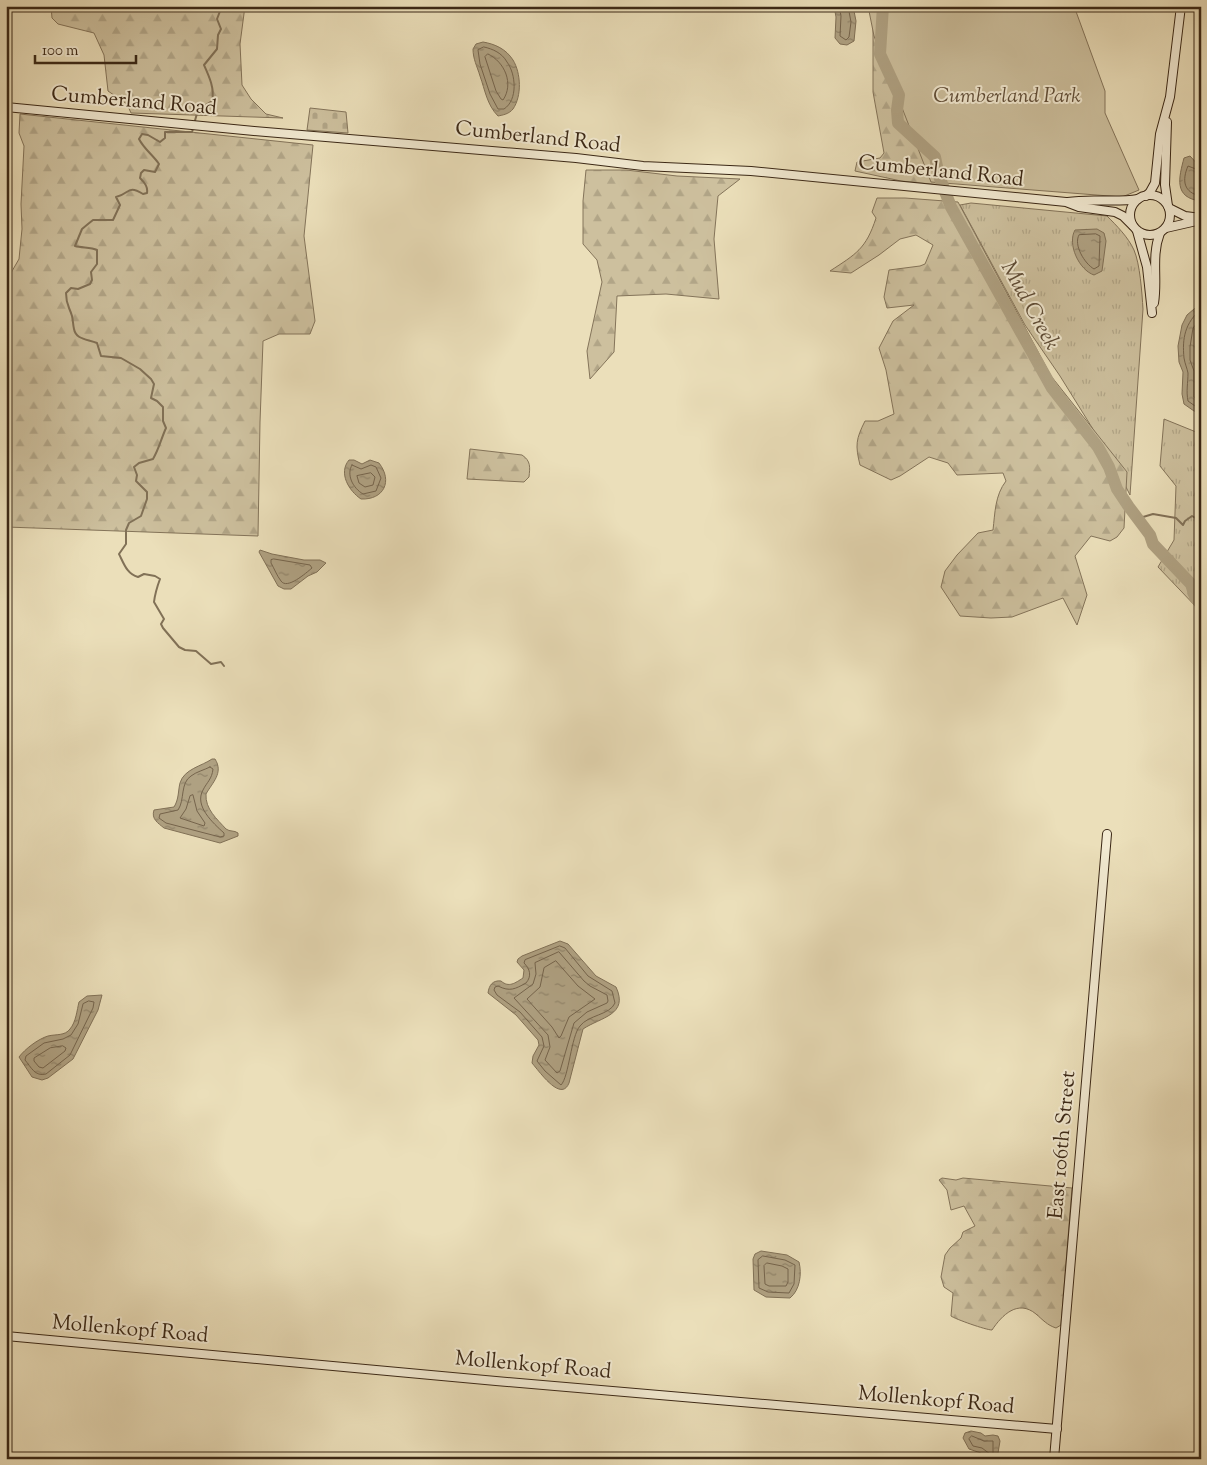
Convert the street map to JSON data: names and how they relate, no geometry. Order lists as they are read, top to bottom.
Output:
{
  "streets": {
    "street": ["Cumberland Road", "East 106th Street", "Mollenkopf Road"]
  },
  "crossings": [
    ["East 106th Street", "Mollenkopf Road"]
  ],
  "water": ["Mud Creek"],
  "parks": ["Cumberland Park"],
  "scale_bar": "100 m"
}
